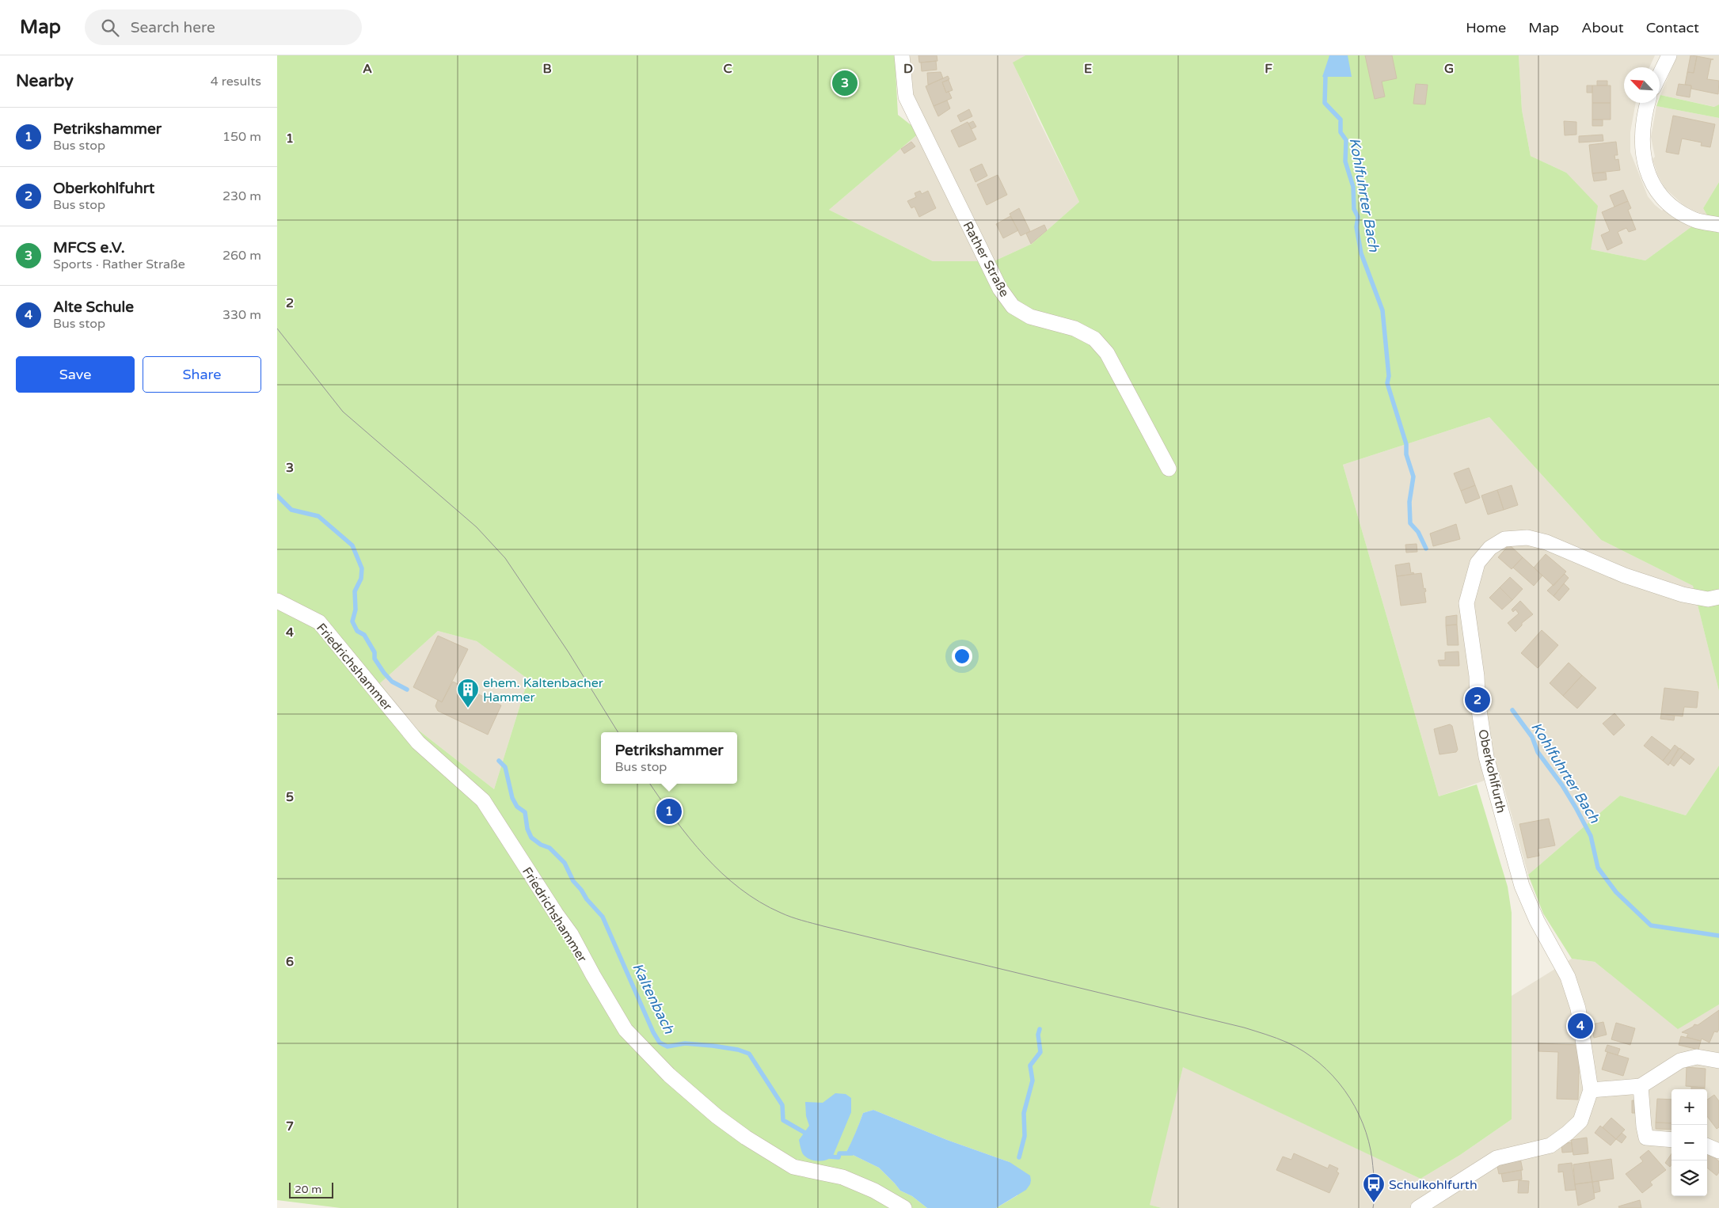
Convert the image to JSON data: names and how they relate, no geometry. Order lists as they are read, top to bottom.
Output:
{
  "streets": {
    "street": ["Rather Straße", "Friedrichshammer", "Oberkohlfurth"]
  },
  "water": ["Kohlfuhrter Bach", "Kaltenbach"],
  "places": {
    "building": ["ehem. Kaltenbacher Hammer"],
    "bus stop": ["Schulkohlfurth"]
  },
  "scale_bar": "20 m",
  "north": "top left",
  "page": {
    "header": "Map",
    "search": "Search here",
    "nav": [
      "Home",
      "Map",
      "About",
      "Contact"
    ],
    "heading": ["Nearby", "4 results"],
    "pins": [
      "3",
      "2",
      "1",
      "4"
    ],
    "list": [
      {
        "mark": "1",
        "name": "Petrikshammer",
        "note": "Bus stop",
        "value": "150 m"
      },
      {
        "mark": "2",
        "name": "Oberkohlfuhrt",
        "note": "Bus stop",
        "value": "230 m"
      },
      {
        "mark": "3",
        "name": "MFCS e.V.",
        "note": "Sports · Rather Straße",
        "value": "260 m"
      },
      {
        "mark": "4",
        "name": "Alte Schule",
        "note": "Bus stop",
        "value": "330 m"
      }
    ],
    "buttons": ["Save", "Share"],
    "popup": ["Petrikshammer", "Bus stop"],
    "map_buttons": ["+", "−"],
    "scale": "20 m"
  },
  "grid": {
    "columns": [
      "A",
      "B",
      "C",
      "D",
      "E",
      "F",
      "G"
    ],
    "rows": [
      "1",
      "2",
      "3",
      "4",
      "5",
      "6",
      "7"
    ]
  }
}
